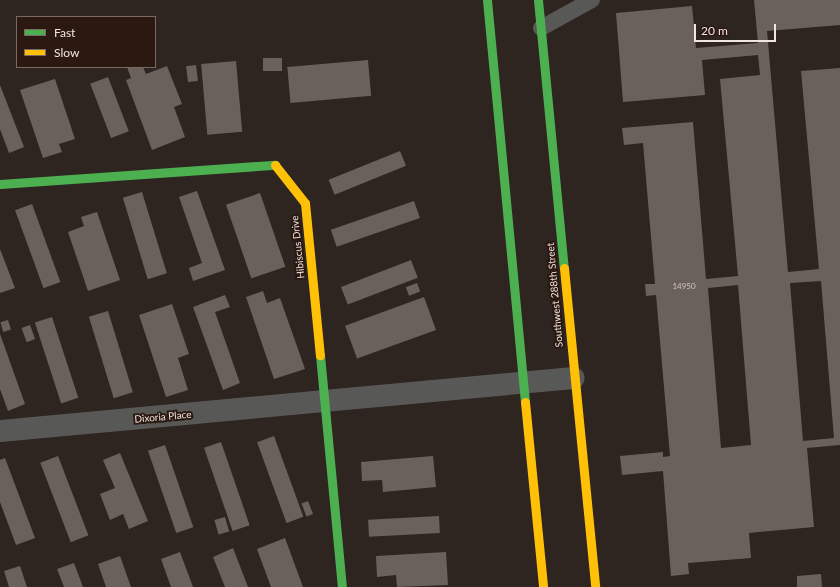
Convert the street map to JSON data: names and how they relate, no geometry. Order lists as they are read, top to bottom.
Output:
{
  "streets": {
    "main road": ["Hibiscus Drive", "Southwest 288th Street"],
    "street": ["Dixoria Place"]
  },
  "crossings": [
    ["Hibiscus Drive", "Dixoria Place"],
    ["Southwest 288th Street", "Dixoria Place"]
  ],
  "house_numbers": ["14950"],
  "legend": ["Fast", "Slow"],
  "scale_bar": "20 m"
}
